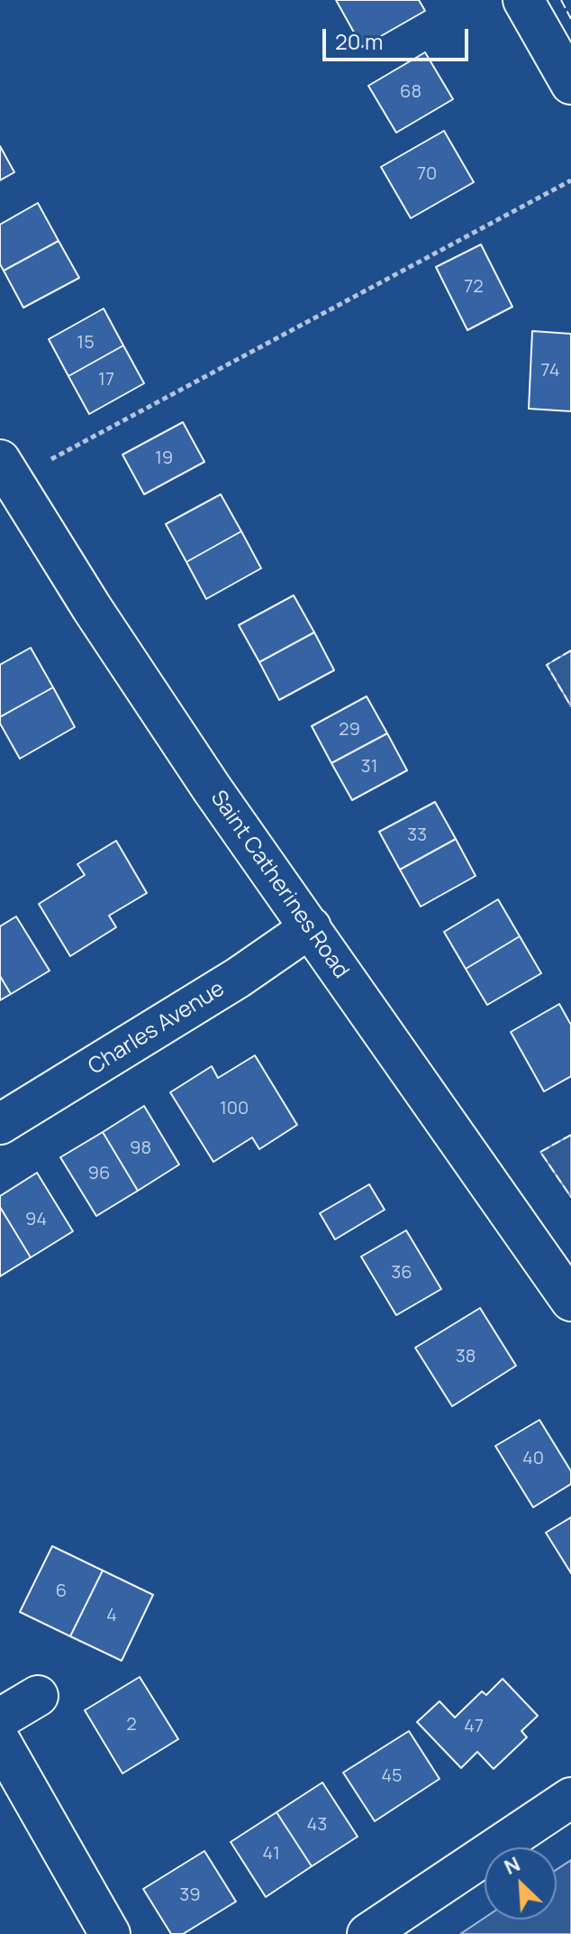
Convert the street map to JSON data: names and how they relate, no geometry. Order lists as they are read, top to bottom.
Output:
{
  "streets": {
    "street": ["Saint Catherines Road", "Charles Avenue"]
  },
  "crossings": [
    ["Saint Catherines Road", "Charles Avenue"]
  ],
  "house_numbers": [
    "68",
    "70",
    "72",
    "15",
    "74",
    "17",
    "19",
    "29",
    "31",
    "33",
    "100",
    "98",
    "96",
    "94",
    "36",
    "38",
    "40",
    "6",
    "4",
    "2",
    "47",
    "45",
    "43",
    "41",
    "39"
  ],
  "scale_bar": "20 m",
  "north": "top left"
}
